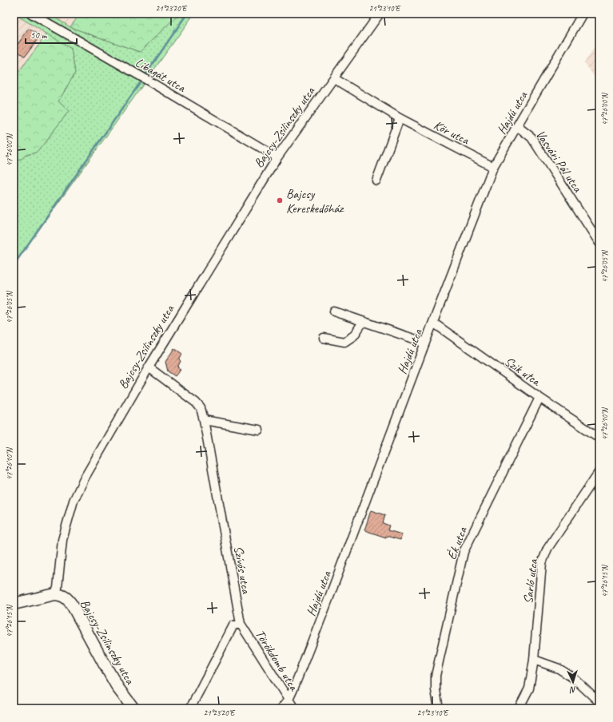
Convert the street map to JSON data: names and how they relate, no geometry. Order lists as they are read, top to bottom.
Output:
{
  "streets": {
    "main road": ["Bajcsy-Zsilinszky utca"],
    "street": [
      "Libagát utca",
      "Hajdú utca",
      "Kör utca",
      "Vasvári Pál utca",
      "Szik utca",
      "Ék utca",
      "Szívós utca",
      "Sarló utca",
      "Törökdomb utca"
    ]
  },
  "crossings": [
    ["Libagát utca", "Bajcsy-Zsilinszky utca"],
    ["Hajdú utca", "Kör utca"],
    ["Hajdú utca", "Vasvári Pál utca"],
    ["Hajdú utca", "Szik utca"],
    ["Hajdú utca", "Törökdomb utca"],
    ["Bajcsy-Zsilinszky utca", "Kör utca"],
    ["Bajcsy-Zsilinszky utca", "Szívós utca"],
    ["Szik utca", "Ék utca"],
    ["Szívós utca", "Törökdomb utca"]
  ],
  "places": ["Bajcsy Kereskedőház"],
  "scale_bar": "50 m",
  "north": "bottom",
  "coordinates": [
    "21°23'20\"E",
    "21°23'10\"E",
    "47°26'00\"N",
    "47°26'05\"N",
    "47°26'10\"N",
    "47°26'15\"N"
  ]
}
